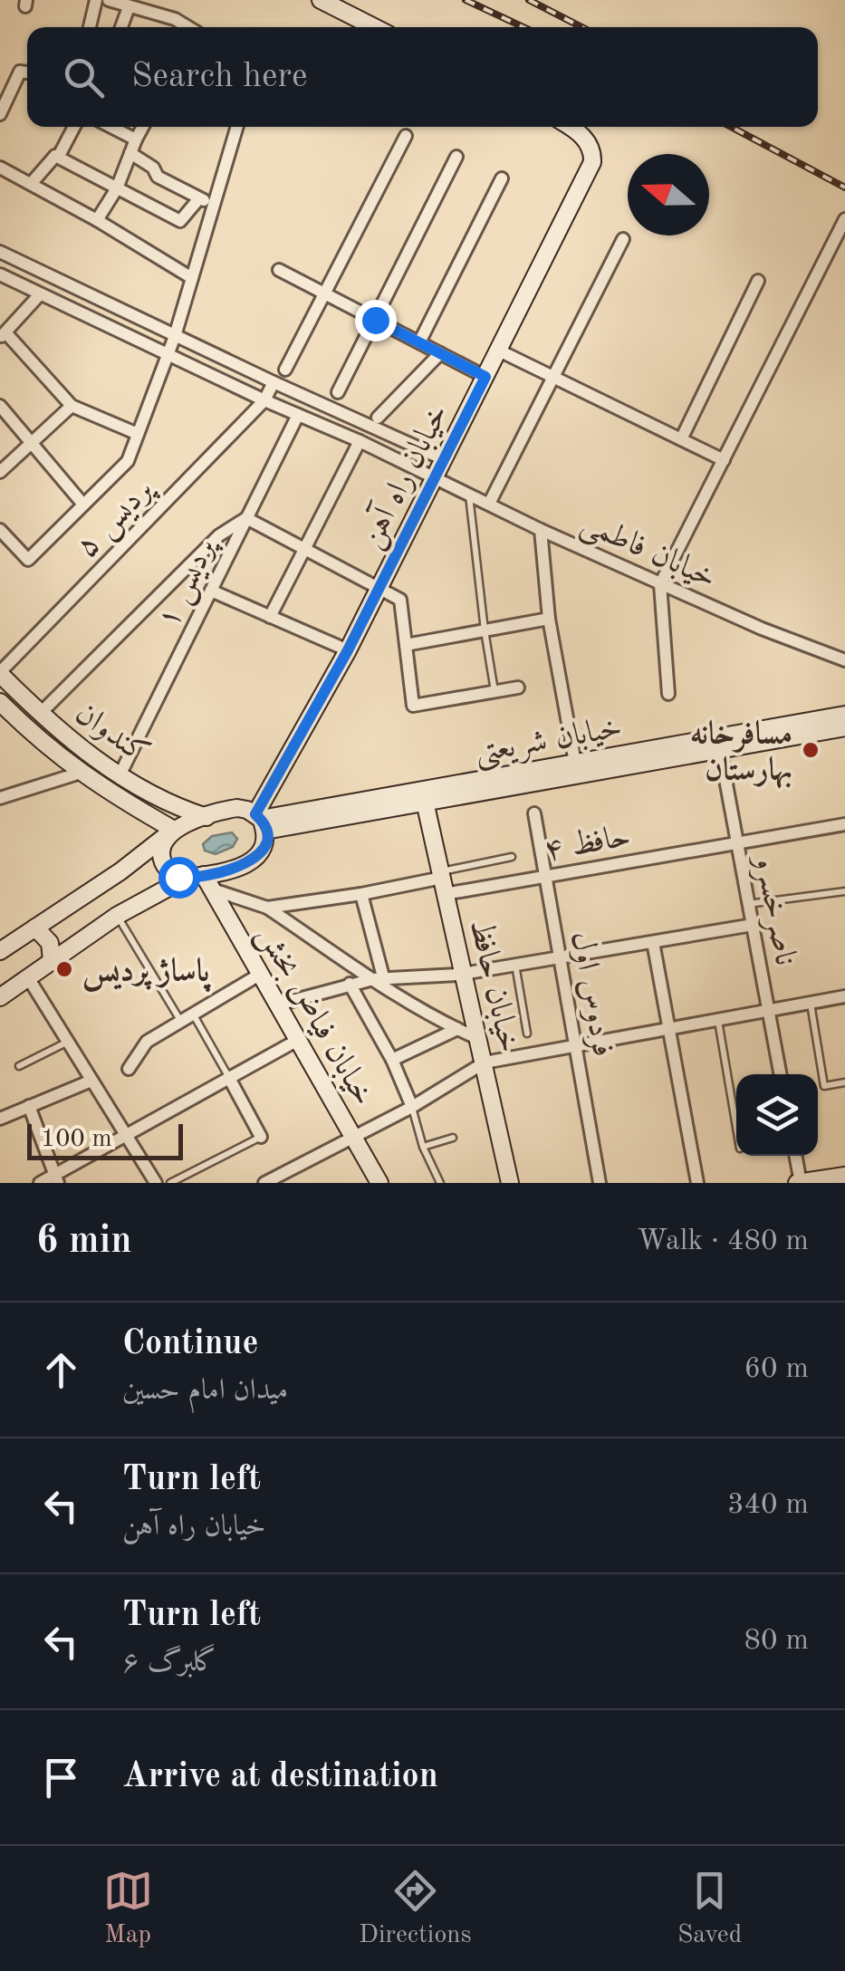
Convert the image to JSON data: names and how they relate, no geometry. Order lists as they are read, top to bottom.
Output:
{
  "streets": {
    "street": [
      "خیابان راه آهن",
      "پردیس ۵",
      "خیابان فاطمی",
      "پردیس ۱",
      "کندوان",
      "خیابان شریعتی",
      "حافظ ۴",
      "ناصرخسرو",
      "خیابان حافظ",
      "فردوس اول",
      "خیابان فیاض بخش"
    ]
  },
  "crossings": [
    ["خیابان راه آهن", "خیابان فاطمی"],
    ["خیابان راه آهن", "کندوان"],
    ["خیابان راه آهن", "خیابان شریعتی"],
    ["خیابان راه آهن", "خیابان فیاض بخش"],
    ["پردیس ۵", "خیابان فاطمی"],
    ["پردیس ۵", "کندوان"],
    ["خیابان فاطمی", "پردیس ۱"],
    ["پردیس ۱", "کندوان"],
    ["کندوان", "خیابان شریعتی"],
    ["کندوان", "خیابان فیاض بخش"],
    ["خیابان شریعتی", "ناصرخسرو"],
    ["خیابان شریعتی", "خیابان حافظ"],
    ["خیابان شریعتی", "خیابان فیاض بخش"],
    ["حافظ ۴", "ناصرخسرو"],
    ["حافظ ۴", "خیابان حافظ"],
    ["حافظ ۴", "فردوس اول"]
  ],
  "places": ["مسافرخانه بهارستان", "پاساژ پردیس"],
  "scale_bar": "100 m",
  "north": "left",
  "page": {
    "search": "Search here",
    "scale": "100 m",
    "heading": ["6 min", "Walk · 480 m"],
    "list": [
      ["Continue", "میدان امام حسین", "60 m"],
      ["Turn left", "خیابان راه آهن", "340 m"],
      ["Turn left", "گلبرگ ۶", "80 m"],
      "Arrive at destination"
    ],
    "nav": ["Map", "Directions", "Saved"]
  }
}
